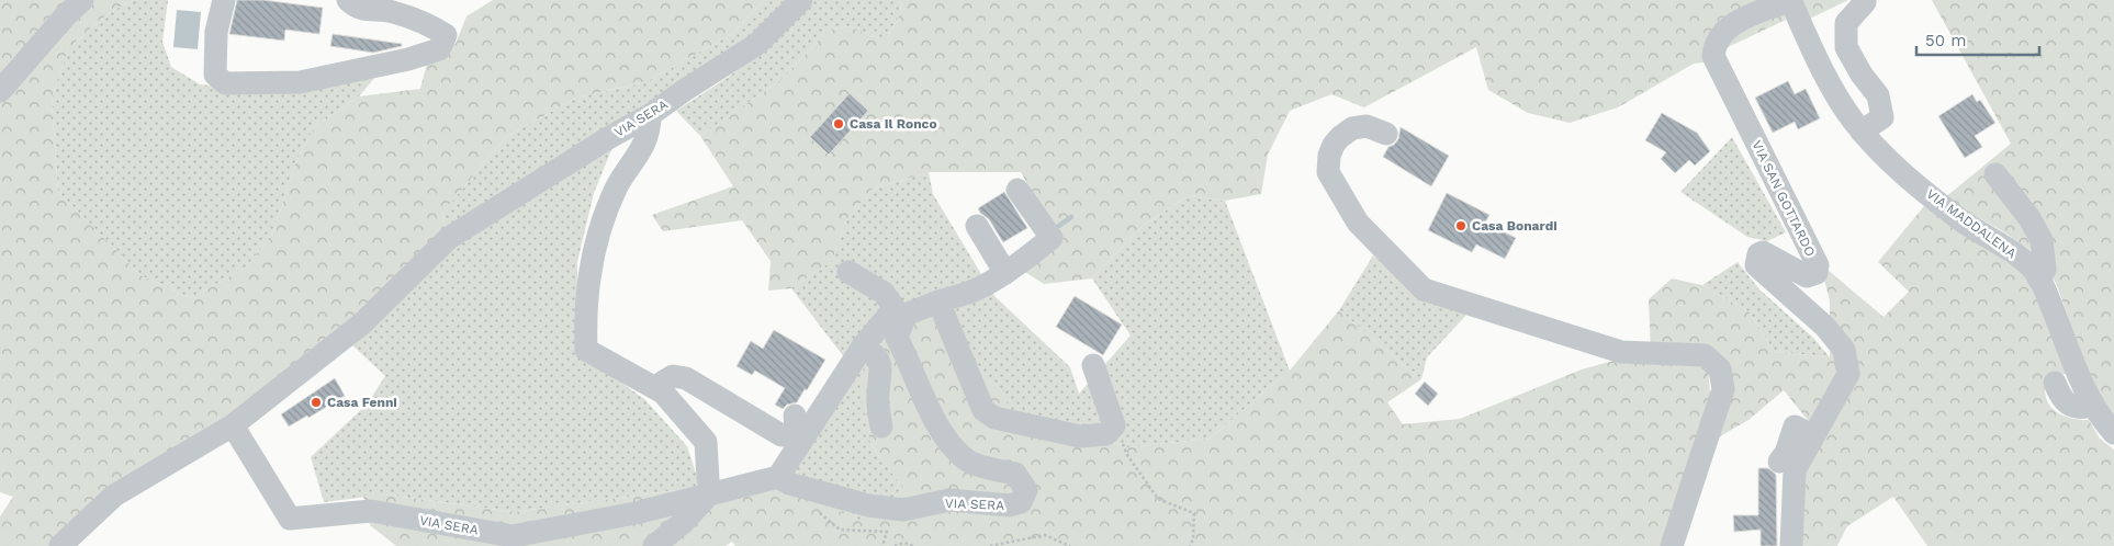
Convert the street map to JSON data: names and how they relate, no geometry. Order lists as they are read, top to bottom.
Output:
{
  "streets": {
    "street": ["VIA SERA", "VIA SAN GOTTARDO", "VIA MADDALENA"]
  },
  "crossings": [
    ["VIA SAN GOTTARDO", "VIA MADDALENA"]
  ],
  "places": ["Casa Il Ronco", "Casa Bonardi", "Casa Fenni"],
  "scale_bar": "50 m"
}
